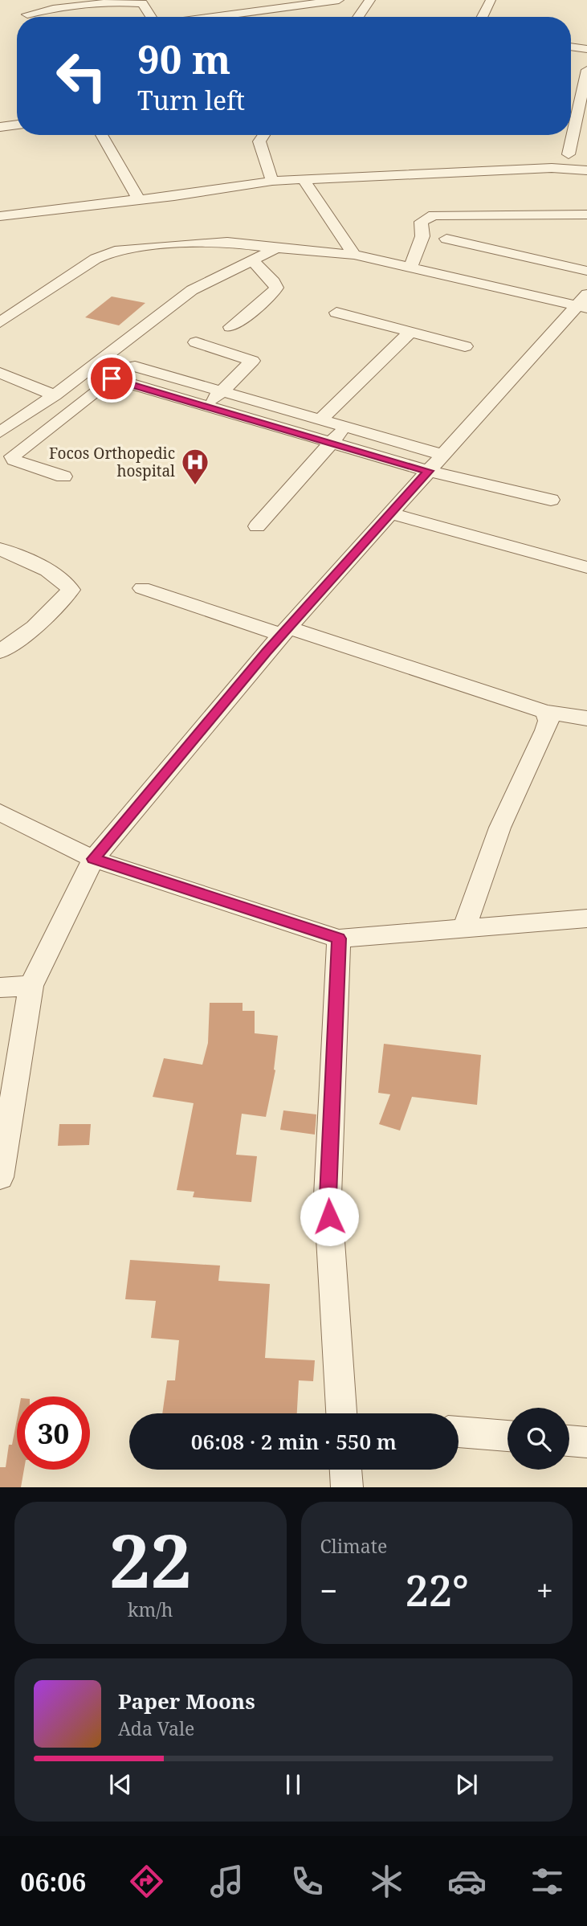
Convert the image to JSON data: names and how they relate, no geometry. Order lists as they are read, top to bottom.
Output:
{
  "places": {
    "hospital": ["Focos Orthopedic hospital"]
  },
  "page": {
    "turn": ["90 m", "Turn left"],
    "limit": "30",
    "trip": "06:08 · 2 min · 550 m",
    "tile": [
      ["22", "km/h"],
      "Climate"
    ],
    "heat": ["−", "22°", "+"],
    "song": ["Paper Moons", "Ada Vale"],
    "tabs": "06:06"
  }
}
